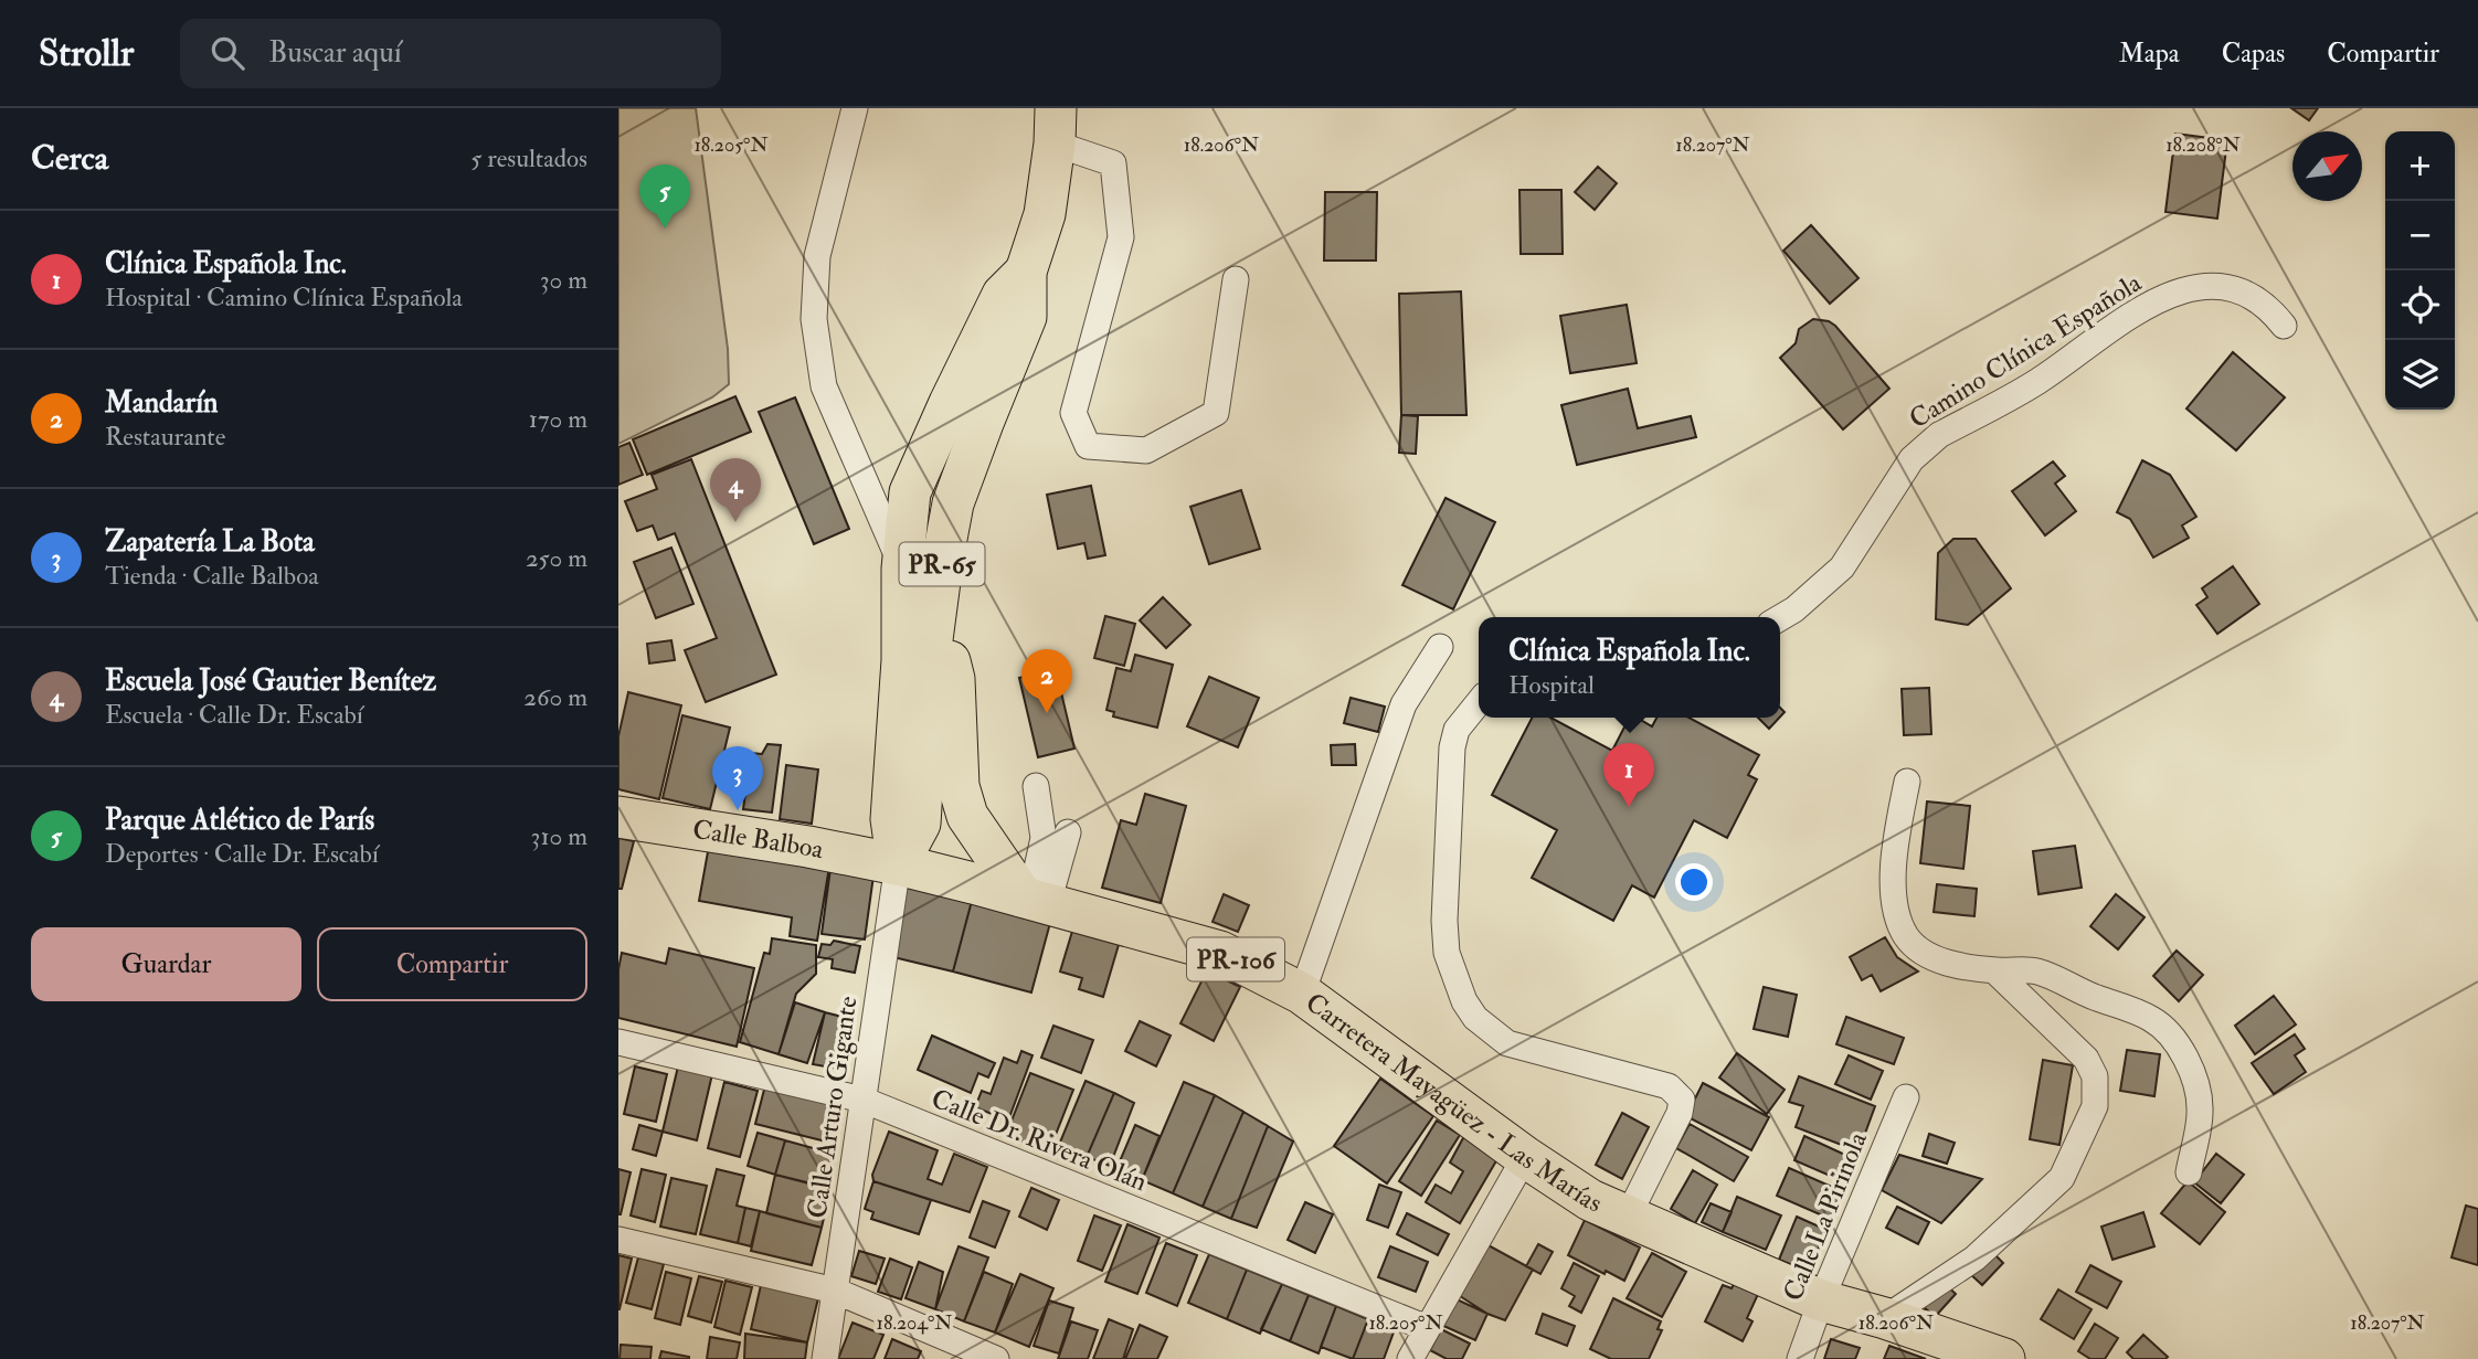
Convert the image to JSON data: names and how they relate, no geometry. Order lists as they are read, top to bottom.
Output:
{
  "streets": {
    "main road": [
      "PR-65",
      "Calle Balboa",
      "PR-106",
      "Carretera Mayagüez - Las Marías"
    ],
    "street": [
      "Camino Clínica Española",
      "Calle Arturo Gigante",
      "Calle Dr. Rivera Olán",
      "Calle La Pirinola"
    ]
  },
  "crossings": [
    ["PR-65", "Calle Balboa"],
    ["PR-65", "Carretera Mayagüez - Las Marías"],
    ["PR-65", "Calle Arturo Gigante"],
    ["Calle Balboa", "Carretera Mayagüez - Las Marías"],
    ["Calle Balboa", "Calle Arturo Gigante"],
    ["Carretera Mayagüez - Las Marías", "Calle Arturo Gigante"],
    ["Carretera Mayagüez - Las Marías", "Calle La Pirinola"],
    ["Calle Arturo Gigante", "Calle Dr. Rivera Olán"]
  ],
  "north": "top right",
  "page": {
    "header": "Strollr",
    "search": "Buscar aquí",
    "nav": ["Mapa", "Capas", "Compartir"],
    "heading": ["Cerca", "5 resultados"],
    "map_buttons": ["+", "−"],
    "pins": [
      "5",
      "4",
      "2",
      "1",
      "3"
    ],
    "list": [
      {
        "mark": "1",
        "name": "Clínica Española Inc.",
        "note": "Hospital · Camino Clínica Española",
        "value": "30 m"
      },
      {
        "mark": "2",
        "name": "Mandarín",
        "note": "Restaurante",
        "value": "170 m"
      },
      {
        "mark": "3",
        "name": "Zapatería La Bota",
        "note": "Tienda · Calle Balboa",
        "value": "250 m"
      },
      {
        "mark": "4",
        "name": "Escuela José Gautier Benítez",
        "note": "Escuela · Calle Dr. Escabí",
        "value": "260 m"
      },
      {
        "mark": "5",
        "name": "Parque Atlético de París",
        "note": "Deportes · Calle Dr. Escabí",
        "value": "310 m"
      }
    ],
    "popup": ["Clínica Española Inc.", "Hospital"],
    "buttons": ["Guardar", "Compartir"]
  },
  "coordinates": [
    "18.205°N",
    "18.206°N",
    "18.207°N",
    "18.208°N",
    "18.204°N"
  ]
}
